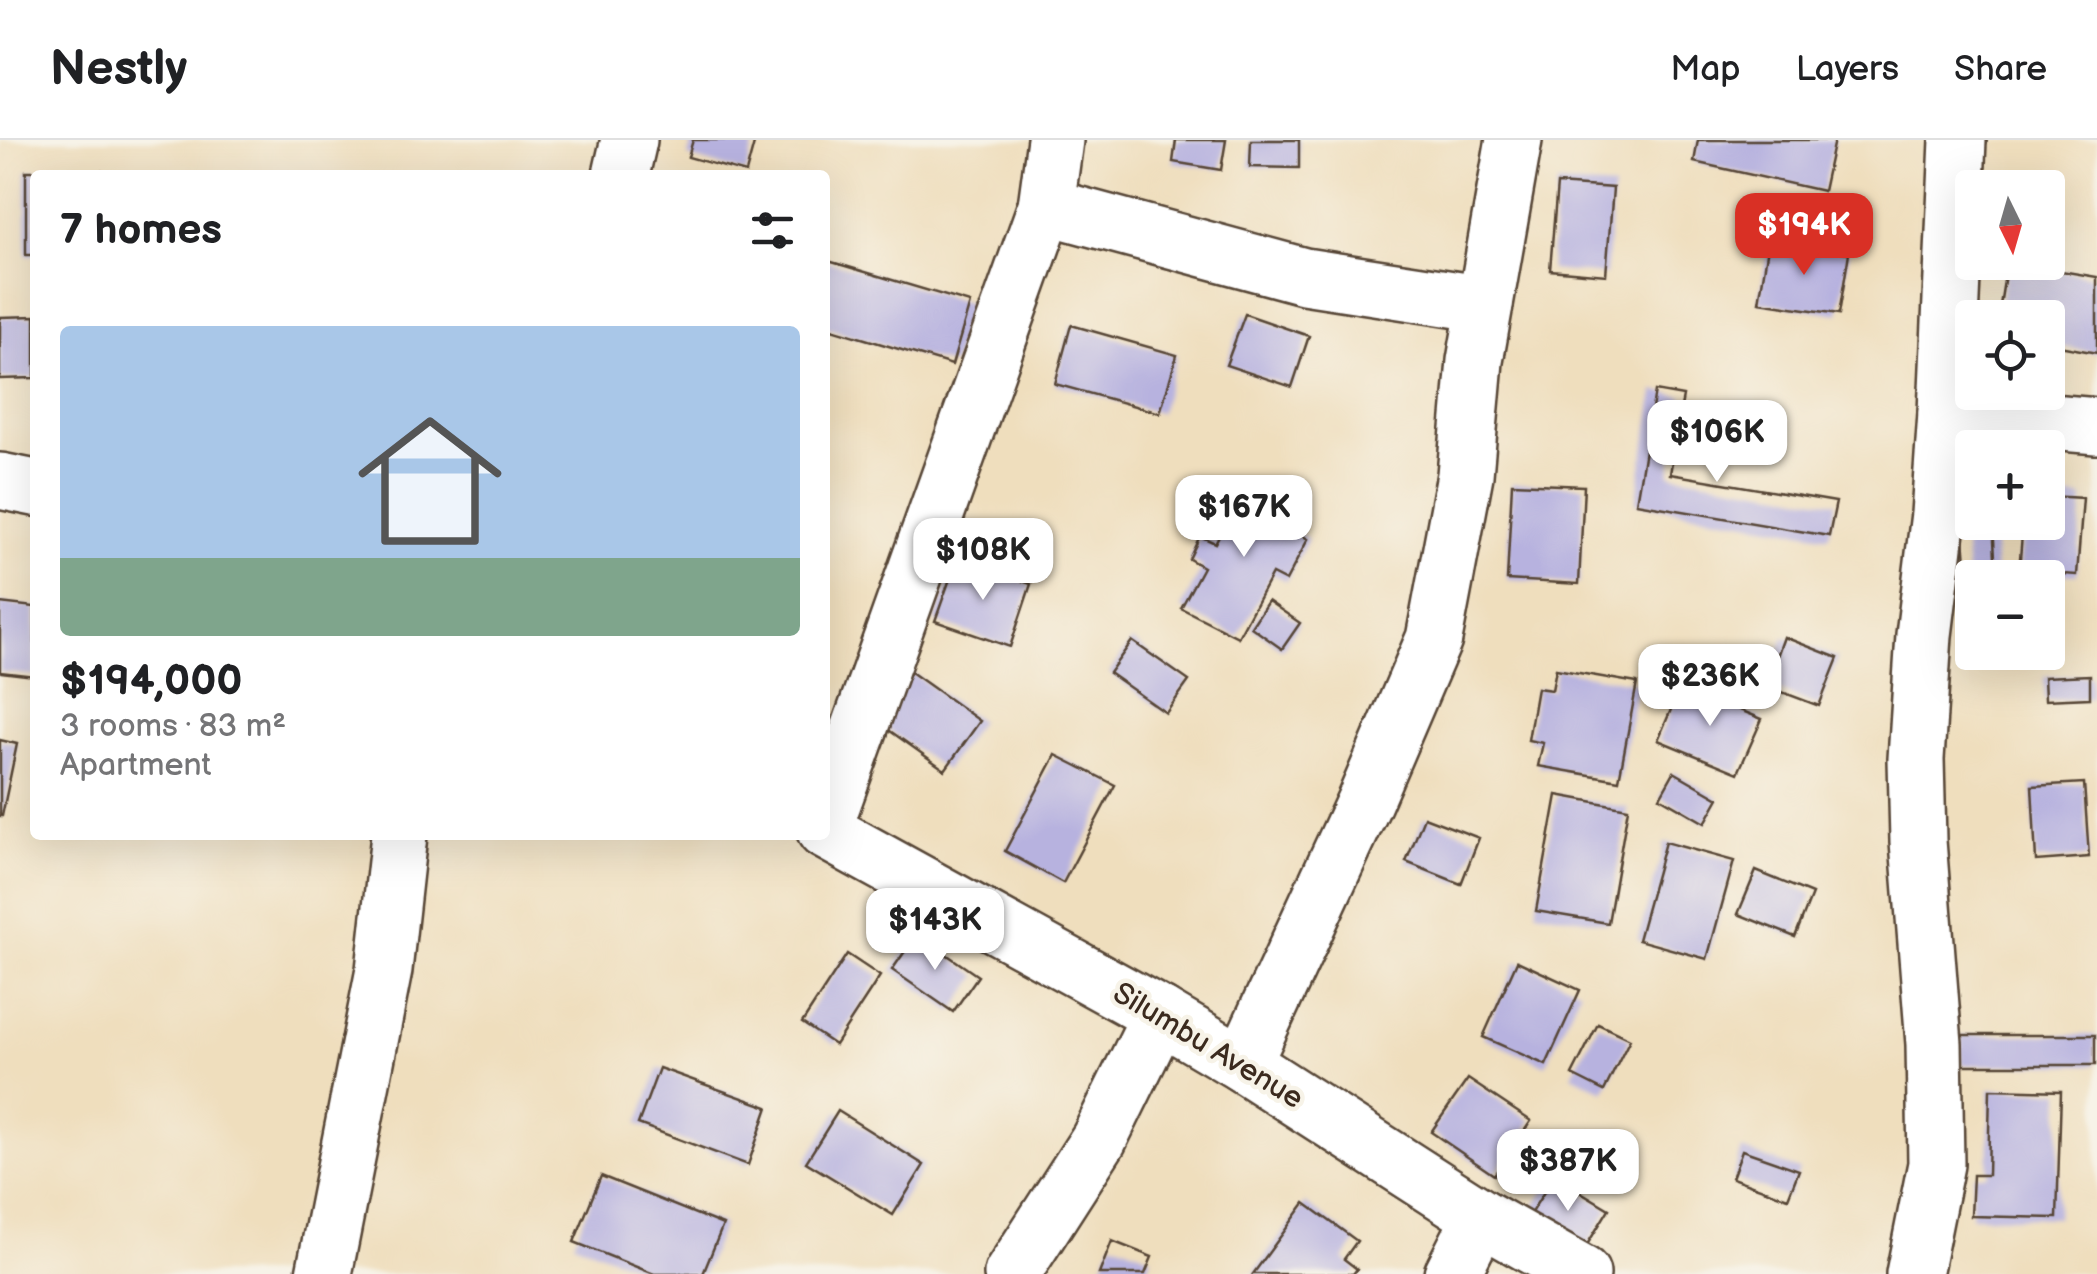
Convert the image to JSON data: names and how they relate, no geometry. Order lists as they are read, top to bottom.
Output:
{
  "streets": {
    "street": ["Silumbu Avenue"]
  },
  "north": "bottom",
  "page": {
    "header": "Nestly",
    "nav": ["Map", "Layers", "Share"],
    "map_buttons": ["+", "−"],
    "heading": "7 homes",
    "price": [
      "$194K",
      "$106K",
      "$167K",
      "$108K",
      "$236K",
      "$143K",
      "$387K"
    ],
    "list": [
      {
        "name": "$194,000",
        "note": "3 rooms · 83 m² · Apartment"
      }
    ]
  }
}
